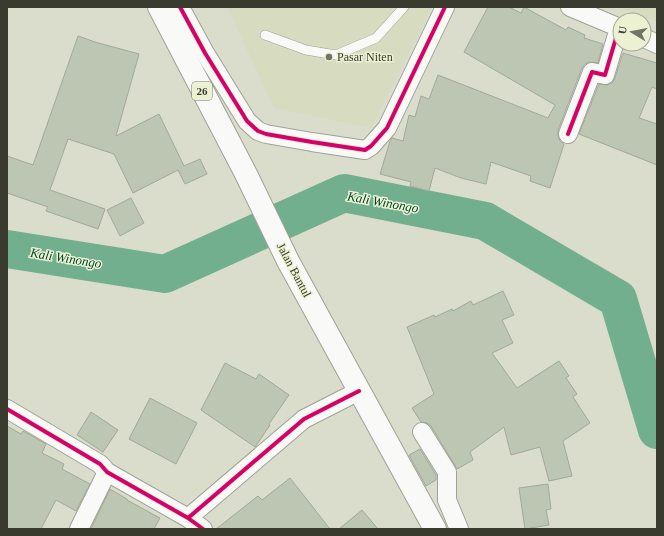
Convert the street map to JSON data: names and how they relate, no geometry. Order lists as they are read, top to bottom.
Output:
{
  "streets": {
    "main road": ["26", "Jalan Bantul"]
  },
  "water": ["Kali Winongo"],
  "places": ["Pasar Niten"],
  "north": "left"
}
